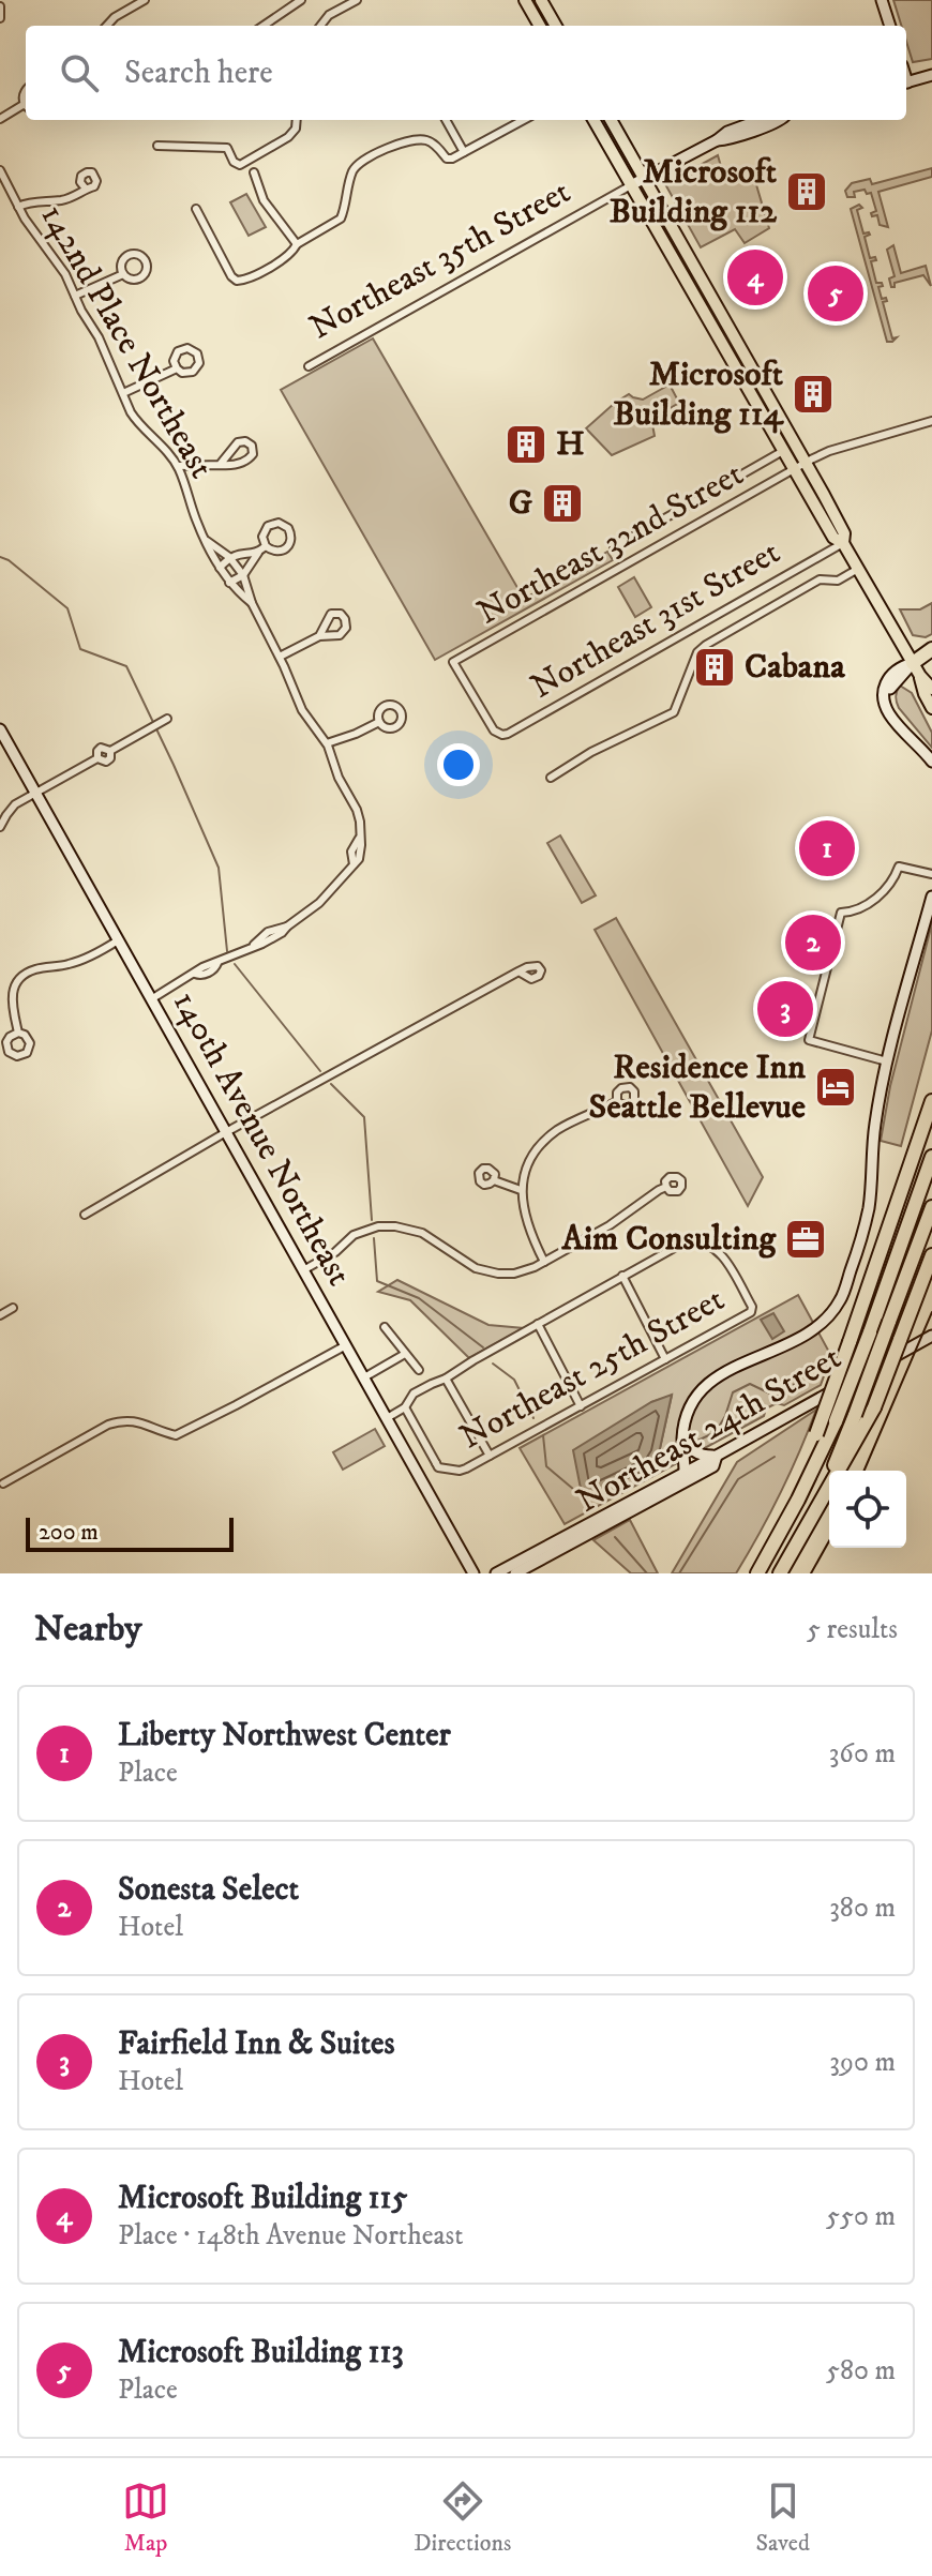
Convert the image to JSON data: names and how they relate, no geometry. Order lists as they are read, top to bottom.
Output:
{
  "streets": {
    "street": [
      "Northeast 35th Street",
      "142nd Place Northeast",
      "Northeast 32nd Street",
      "Northeast 31st Street",
      "140th Avenue Northeast",
      "Northeast 25th Street",
      "Northeast 24th Street"
    ]
  },
  "crossings": [
    ["142nd Place Northeast", "140th Avenue Northeast"],
    ["Northeast 32nd Street", "Northeast 31st Street"],
    ["140th Avenue Northeast", "Northeast 25th Street"]
  ],
  "places": {
    "building": [
      "Microsoft Building 112",
      "Microsoft Building 114",
      "H",
      "G",
      "Cabana"
    ],
    "hotel": ["Residence Inn Seattle Bellevue"],
    "office": ["Aim Consulting"]
  },
  "scale_bar": "200 m",
  "page": {
    "search": "Search here",
    "pins": [
      "4",
      "5",
      "1",
      "2",
      "3"
    ],
    "scale": "200 m",
    "heading": ["Nearby", "5 results"],
    "list": [
      {
        "mark": "1",
        "name": "Liberty Northwest Center",
        "note": "Place",
        "value": "360 m"
      },
      {
        "mark": "2",
        "name": "Sonesta Select",
        "note": "Hotel",
        "value": "380 m"
      },
      {
        "mark": "3",
        "name": "Fairfield Inn & Suites",
        "note": "Hotel",
        "value": "390 m"
      },
      {
        "mark": "4",
        "name": "Microsoft Building 115",
        "note": "Place · 148th Avenue Northeast",
        "value": "550 m"
      },
      {
        "mark": "5",
        "name": "Microsoft Building 113",
        "note": "Place",
        "value": "580 m"
      }
    ],
    "nav": ["Map", "Directions", "Saved"]
  }
}
